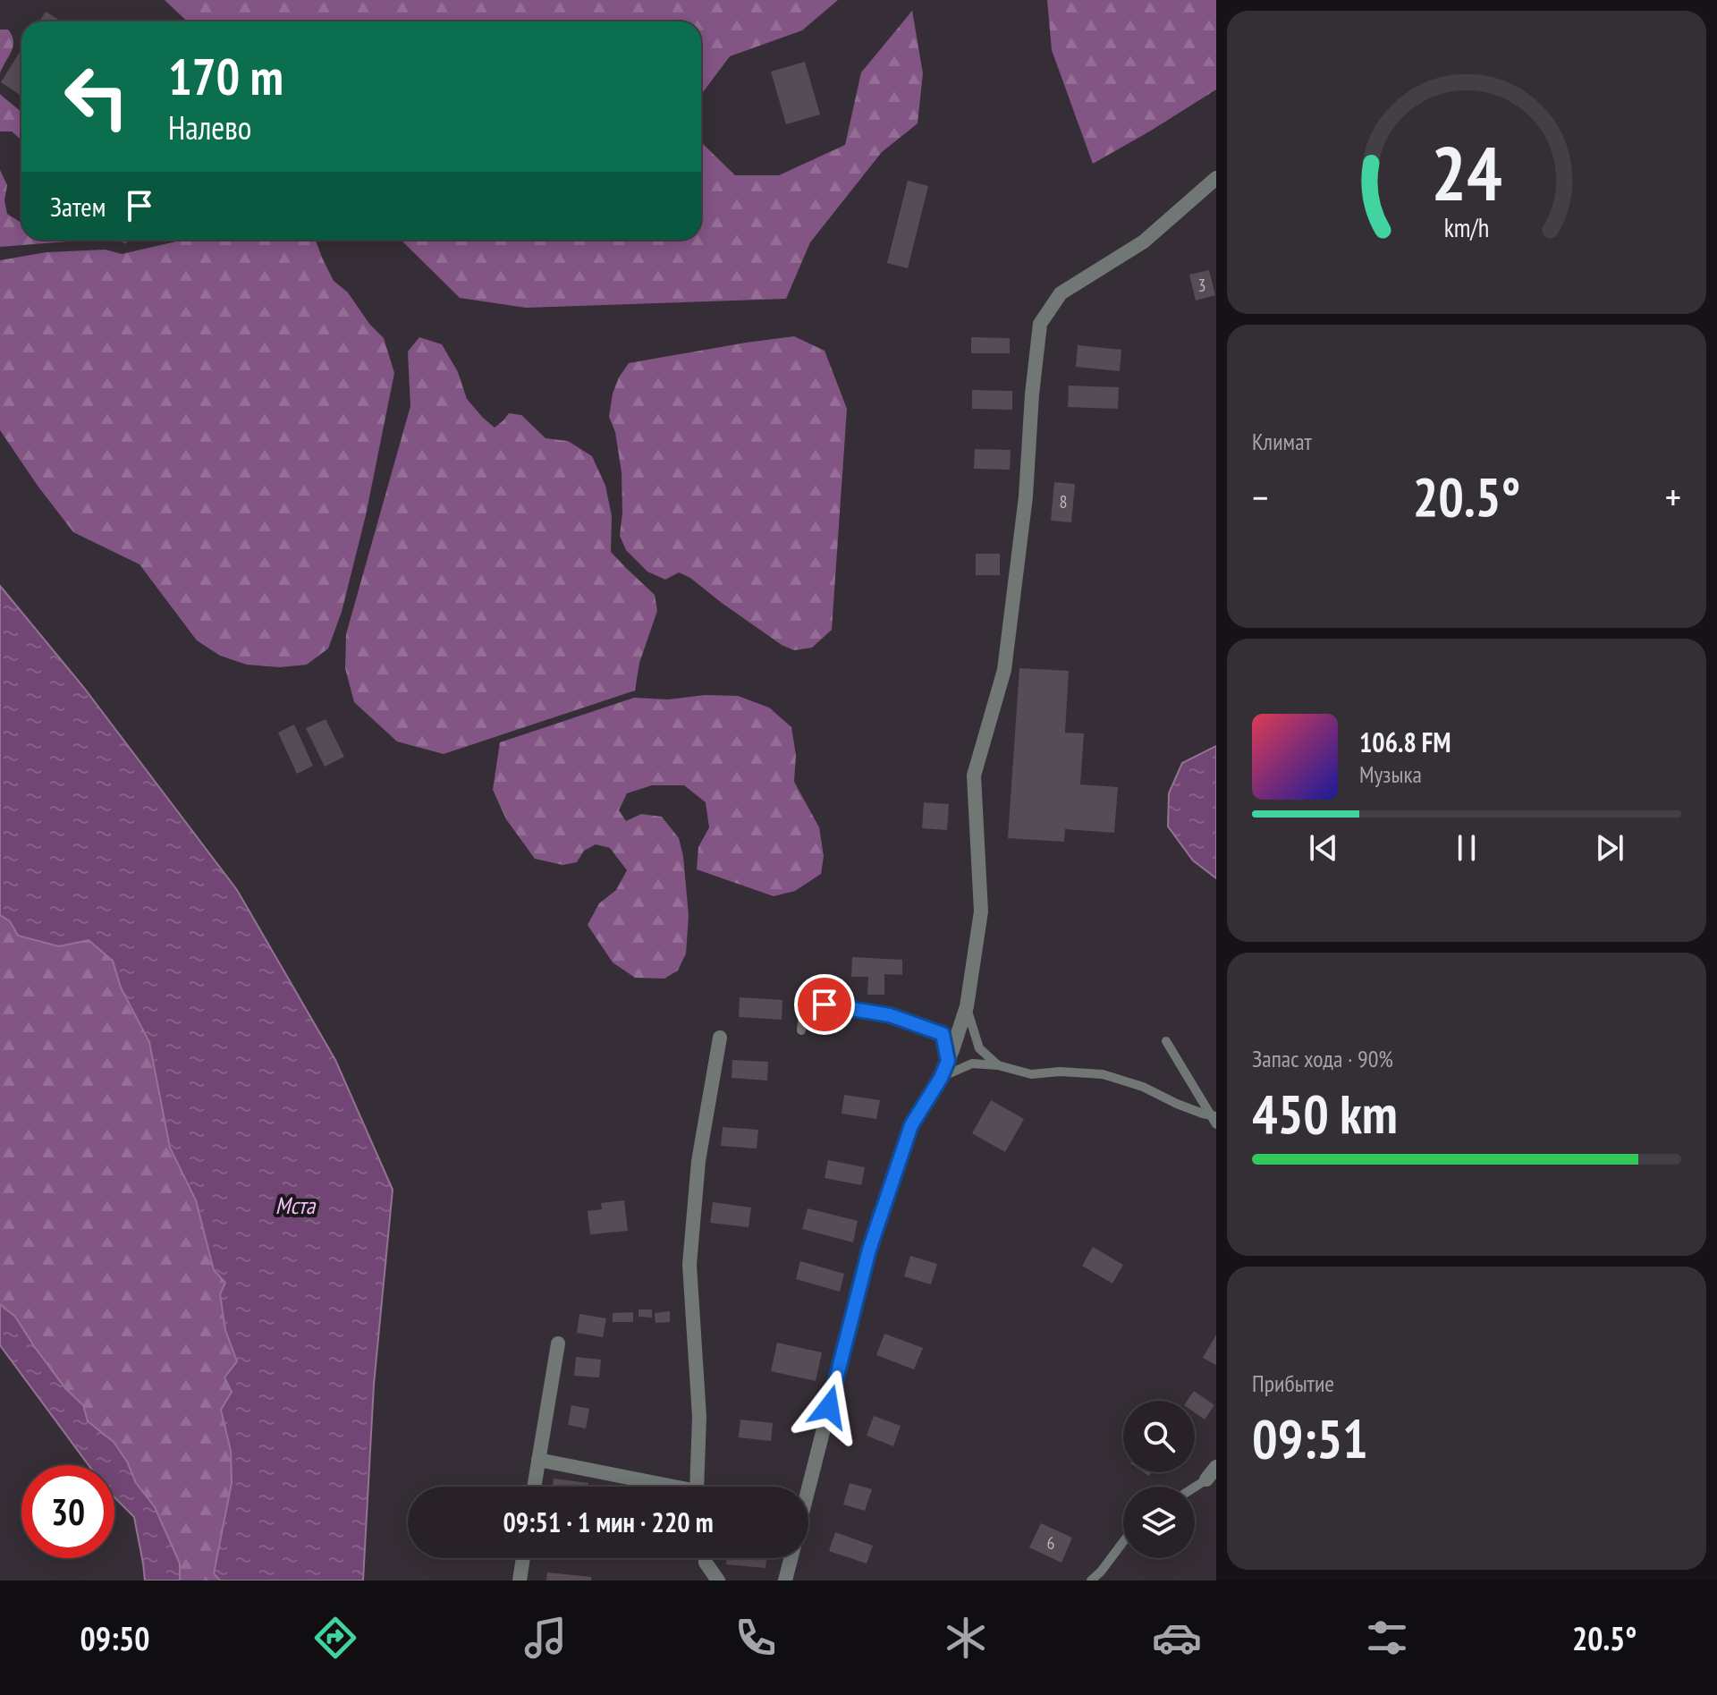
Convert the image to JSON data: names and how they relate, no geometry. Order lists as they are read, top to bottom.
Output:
{
  "water": ["Мста"],
  "house_numbers": ["3", "8", "6"],
  "page": {
    "turn": ["170 m", "Налево"],
    "then": "Затем",
    "tile": [
      "Климат",
      ["Запас хода · 90%", "450 km"],
      ["Прибытие", "09:51"]
    ],
    "heat": ["−", "20.5°", "+"],
    "song": ["106.8 FM", "Музыка"],
    "limit": "30",
    "trip": "09:51 · 1 мин · 220 m",
    "tabs": ["09:50", "20.5°"],
    "gauge": ["24", "km/h"]
  }
}
